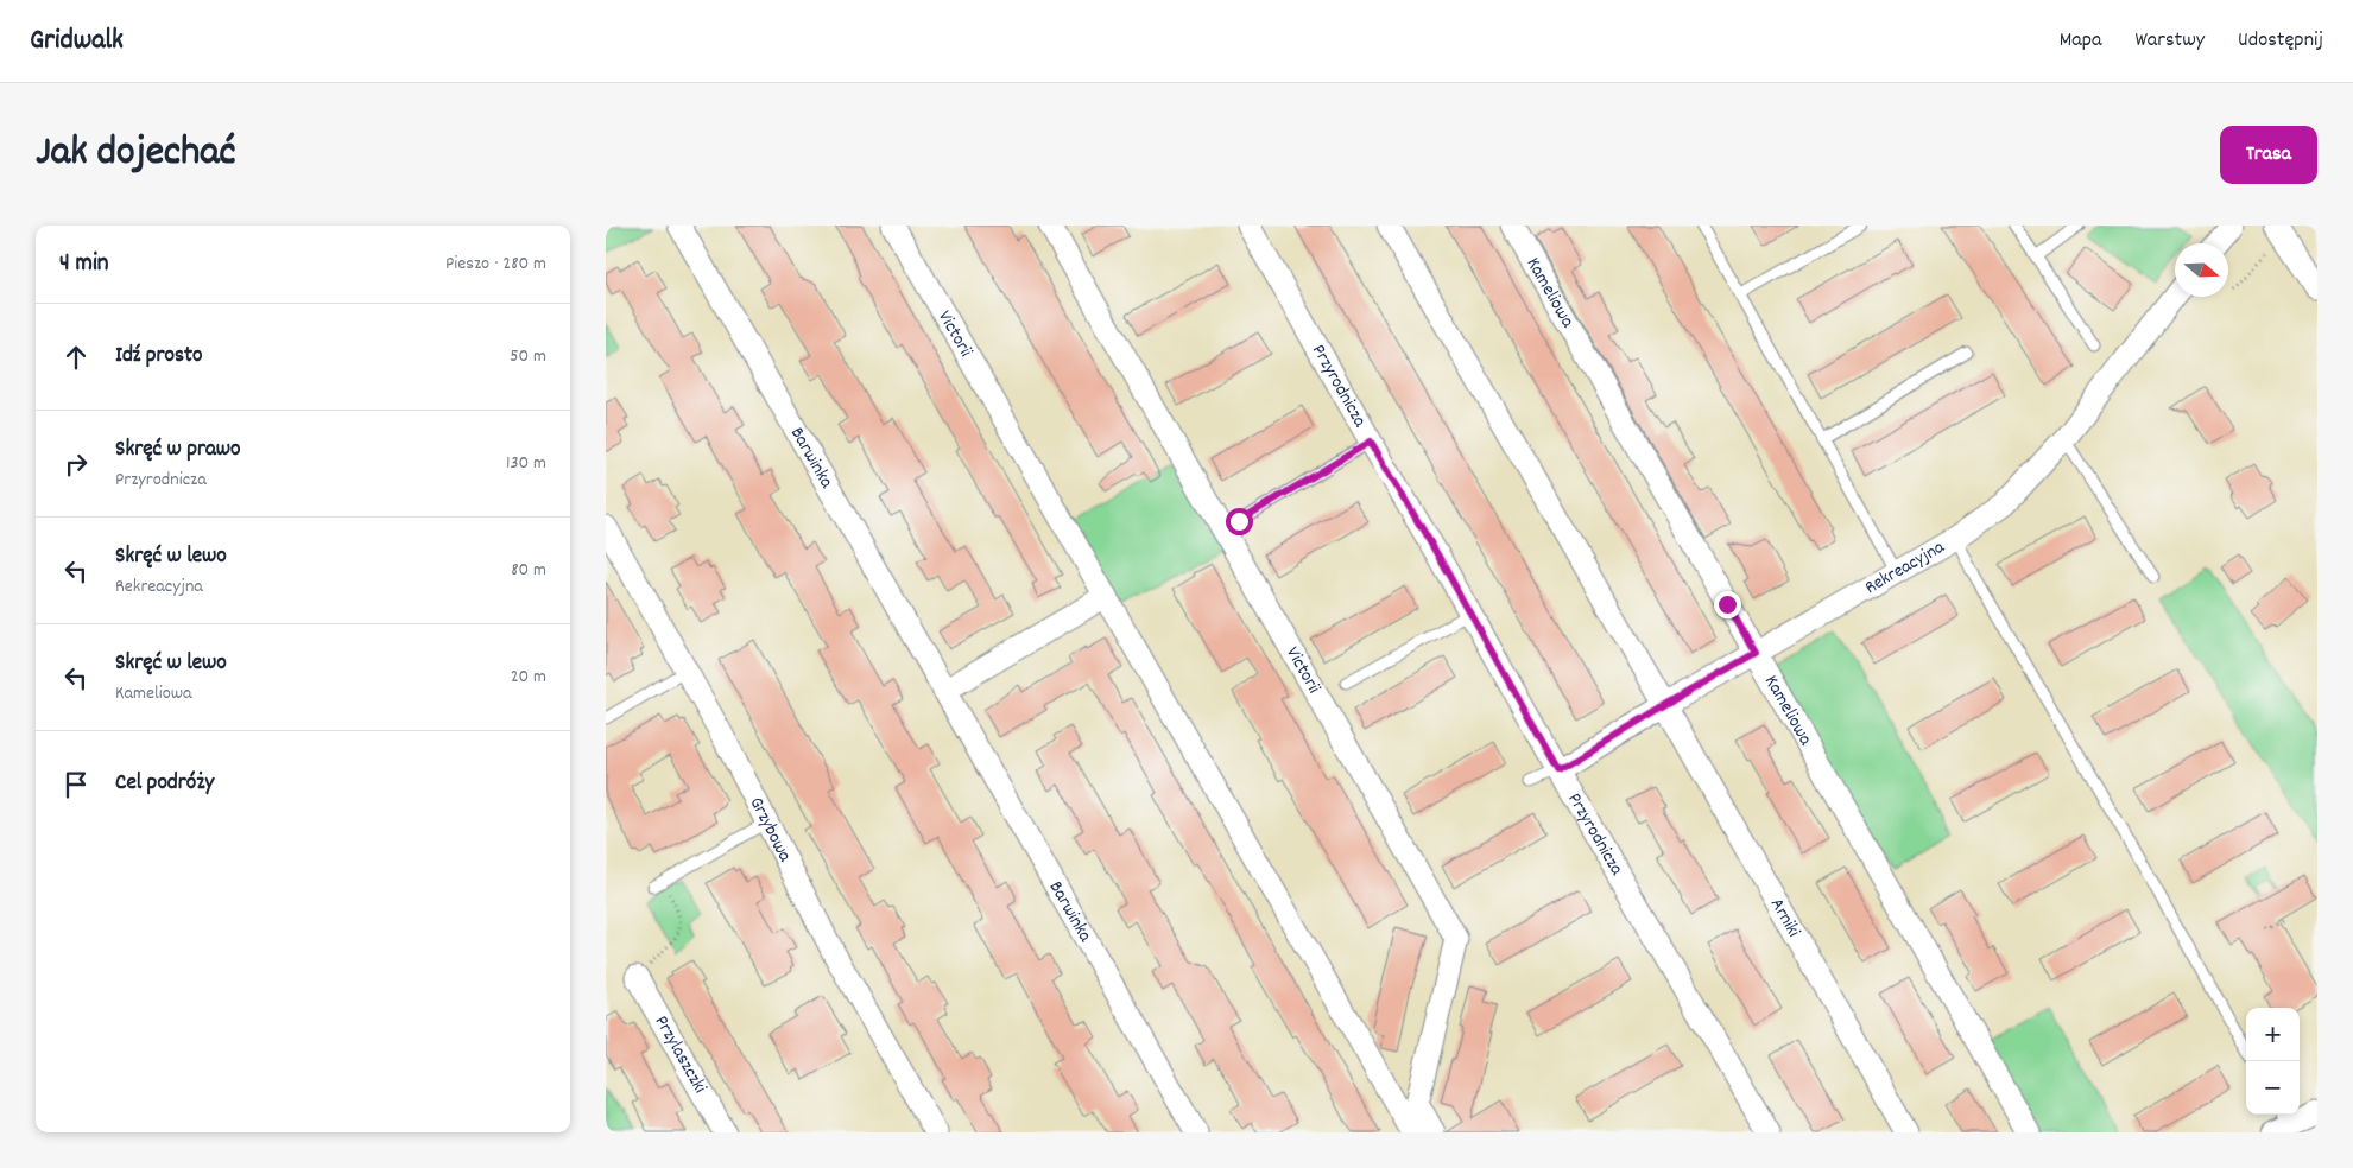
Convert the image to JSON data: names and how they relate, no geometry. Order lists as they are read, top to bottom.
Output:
{
  "streets": {
    "street": [
      "Kameliowa",
      "Victorii",
      "Przyrodnicza",
      "Barwinka",
      "Rekreacyjna",
      "Grzybowa",
      "Arniki",
      "Przylaszczki"
    ]
  },
  "crossings": [
    ["Kameliowa", "Rekreacyjna"],
    ["Przyrodnicza", "Rekreacyjna"],
    ["Rekreacyjna", "Arniki"]
  ],
  "north": "right",
  "page": {
    "header": "Gridwalk",
    "nav": ["Mapa", "Warstwy", "Udostępnij"],
    "title": "Jak dojechać",
    "buttons": "Trasa",
    "heading": ["4 min", "Pieszo · 280 m"],
    "list": [
      ["Idź prosto", "50 m"],
      ["Skręć w prawo", "Przyrodnicza", "130 m"],
      ["Skręć w lewo", "Rekreacyjna", "80 m"],
      ["Skręć w lewo", "Kameliowa", "20 m"],
      "Cel podróży"
    ],
    "map_buttons": ["+", "−"]
  }
}
